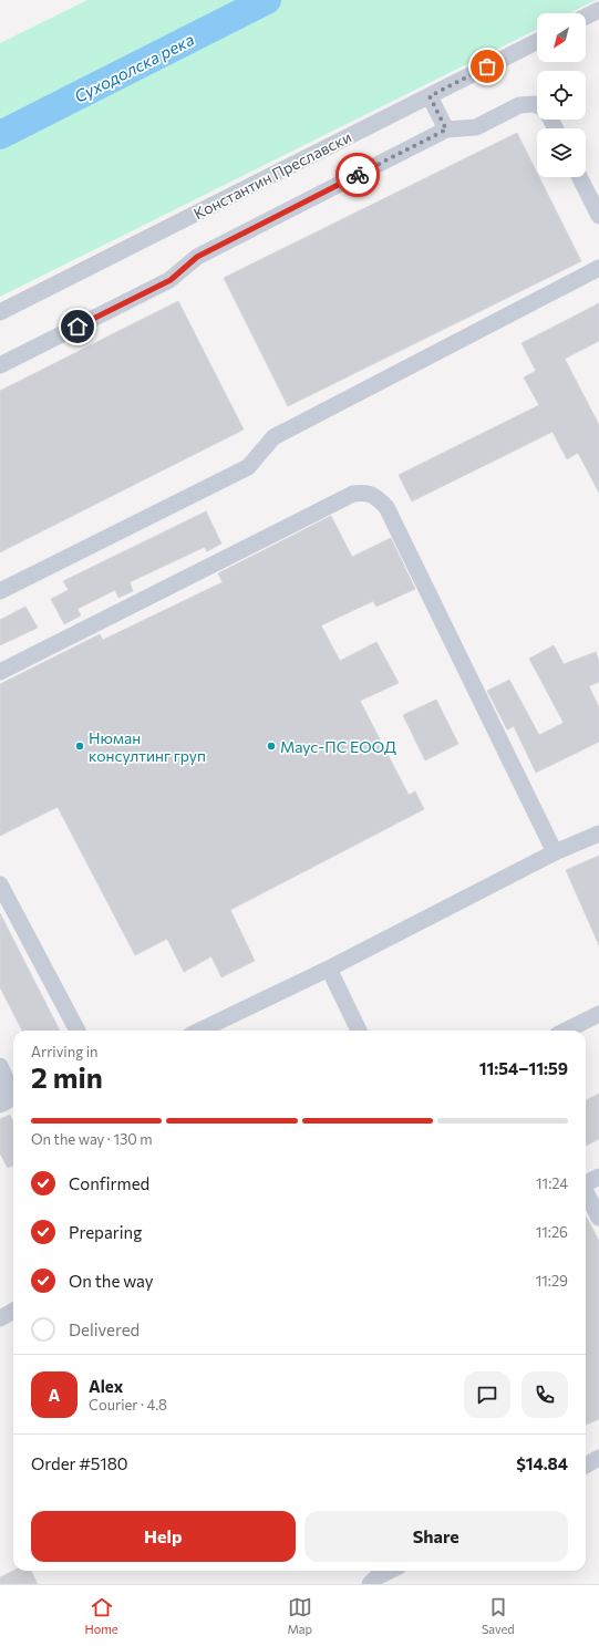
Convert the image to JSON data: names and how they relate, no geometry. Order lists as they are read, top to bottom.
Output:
{
  "streets": {
    "street": ["Константин Преславски"]
  },
  "water": ["Суходолска река"],
  "places": ["Нюман консултинг груп", "Маус-ПС ЕООД"],
  "north": "bottom left",
  "page": {
    "heading": ["2 min", "Arriving in", "11:54–11:59"],
    "panel": [
      "Alex",
      "Courier · 4.8",
      "Order #5180",
      "$14.84"
    ],
    "bar": "On the way · 130 m",
    "list": [
      ["Confirmed", "11:24"],
      ["Preparing", "11:26"],
      ["On the way", "11:29"],
      "Delivered"
    ],
    "round": "A",
    "buttons": ["Help", "Share"],
    "tabs": ["Home", "Map", "Saved"]
  }
}
